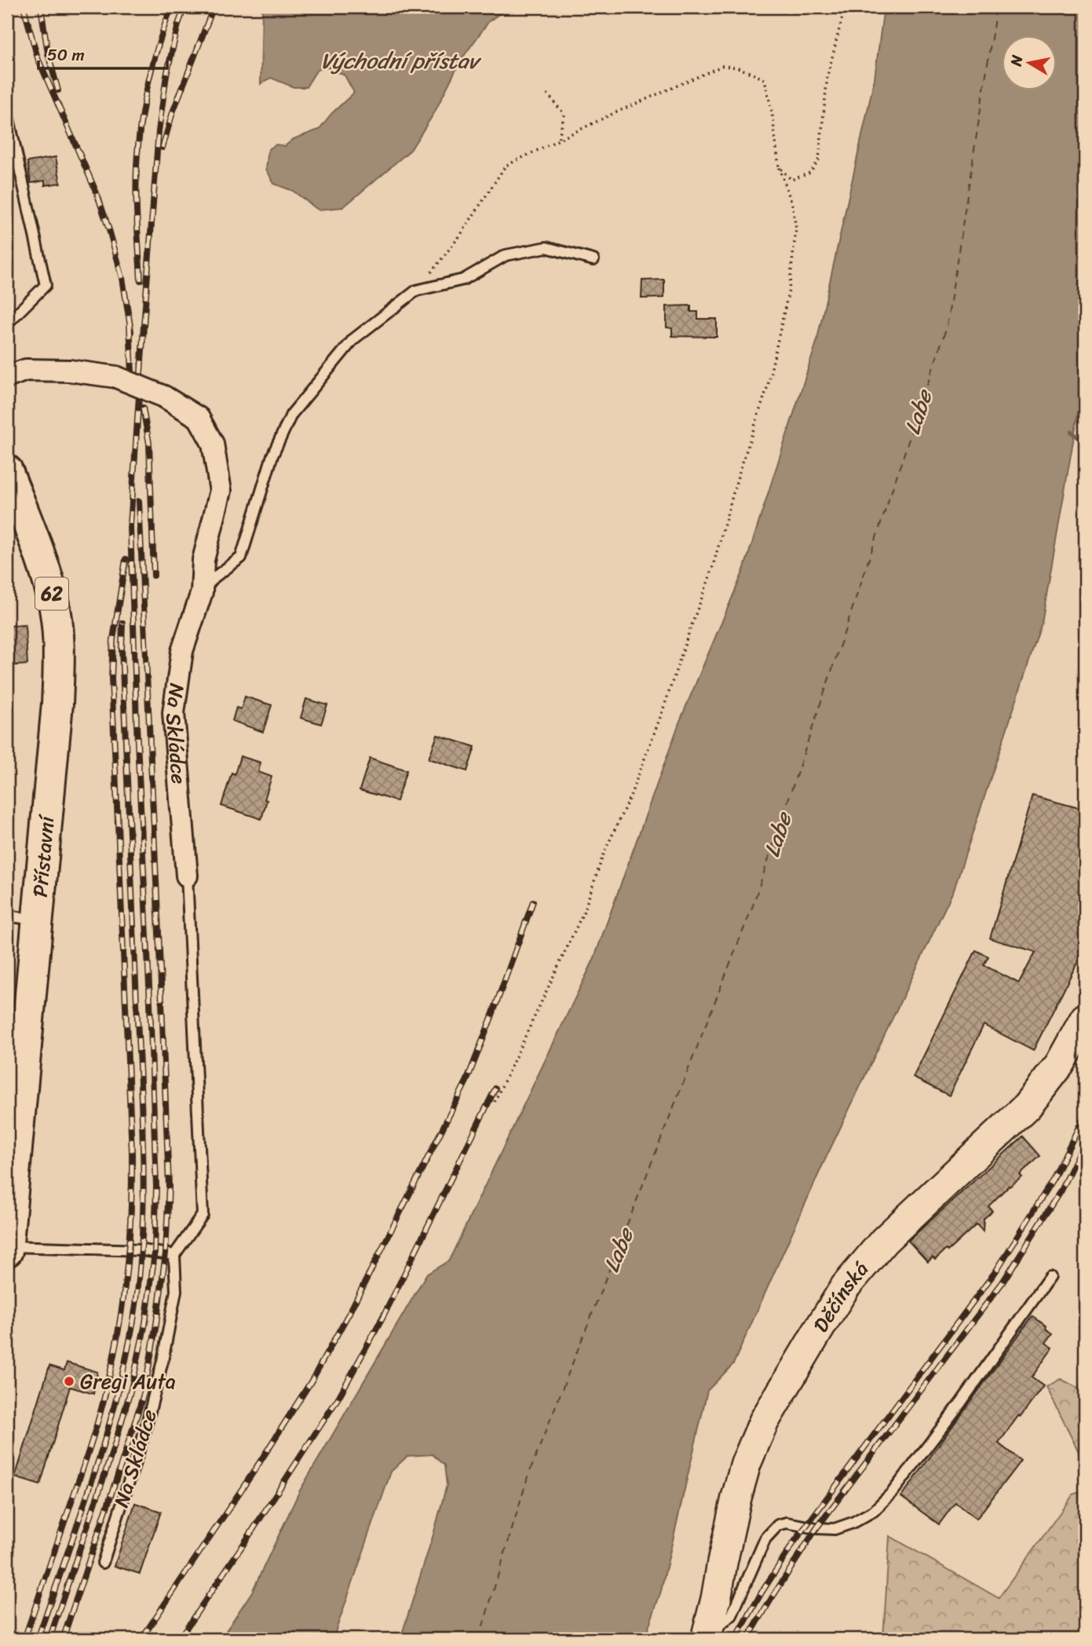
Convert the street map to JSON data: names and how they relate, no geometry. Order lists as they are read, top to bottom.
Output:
{
  "streets": {
    "main road": ["62", "Přístavní", "Děčínská"],
    "street": ["Na Skládce"]
  },
  "water": ["Východní přístav", "Labe"],
  "places": ["Gregi Auta"],
  "scale_bar": "50 m",
  "north": "left"
}
